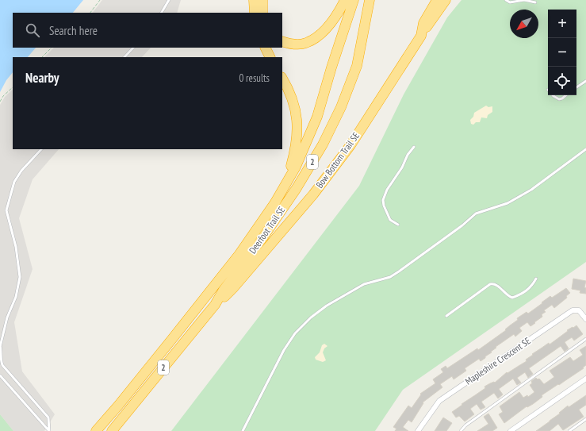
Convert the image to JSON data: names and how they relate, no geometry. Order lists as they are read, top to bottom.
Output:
{
  "streets": {
    "highway": ["Bow Bottom Trail SE", "2", "Deerfoot Trail SE"],
    "street": ["Mapleshire Crescent SE"]
  },
  "crossings": [
    ["Bow Bottom Trail SE", "Deerfoot Trail SE"]
  ],
  "north": "bottom left",
  "page": {
    "map_buttons": ["+", "−"],
    "search": "Search here",
    "heading": ["Nearby", "0 results"]
  }
}
